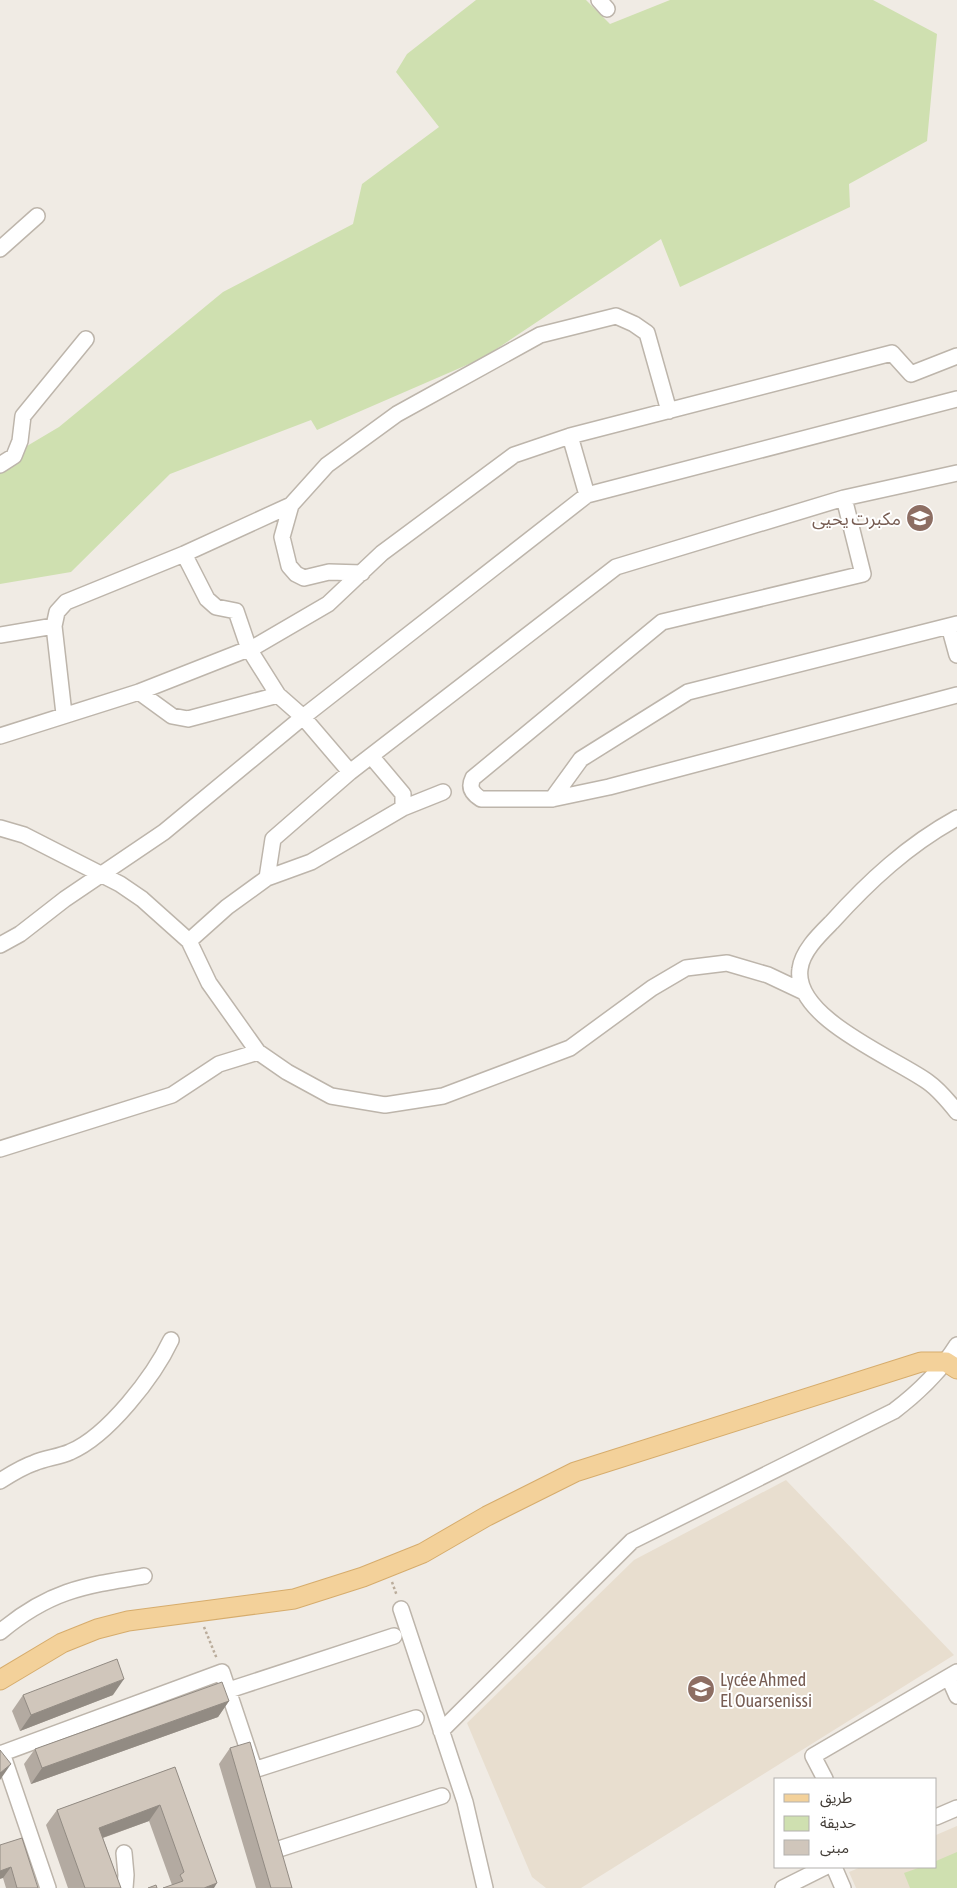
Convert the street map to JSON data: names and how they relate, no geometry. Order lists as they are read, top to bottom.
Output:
{
  "places": {
    "school or university": ["مكبرت يحيى", "Lycée Ahmed El Ouarsenissi"]
  },
  "legend": ["طريق", "حديقة", "مبنى"]
}
